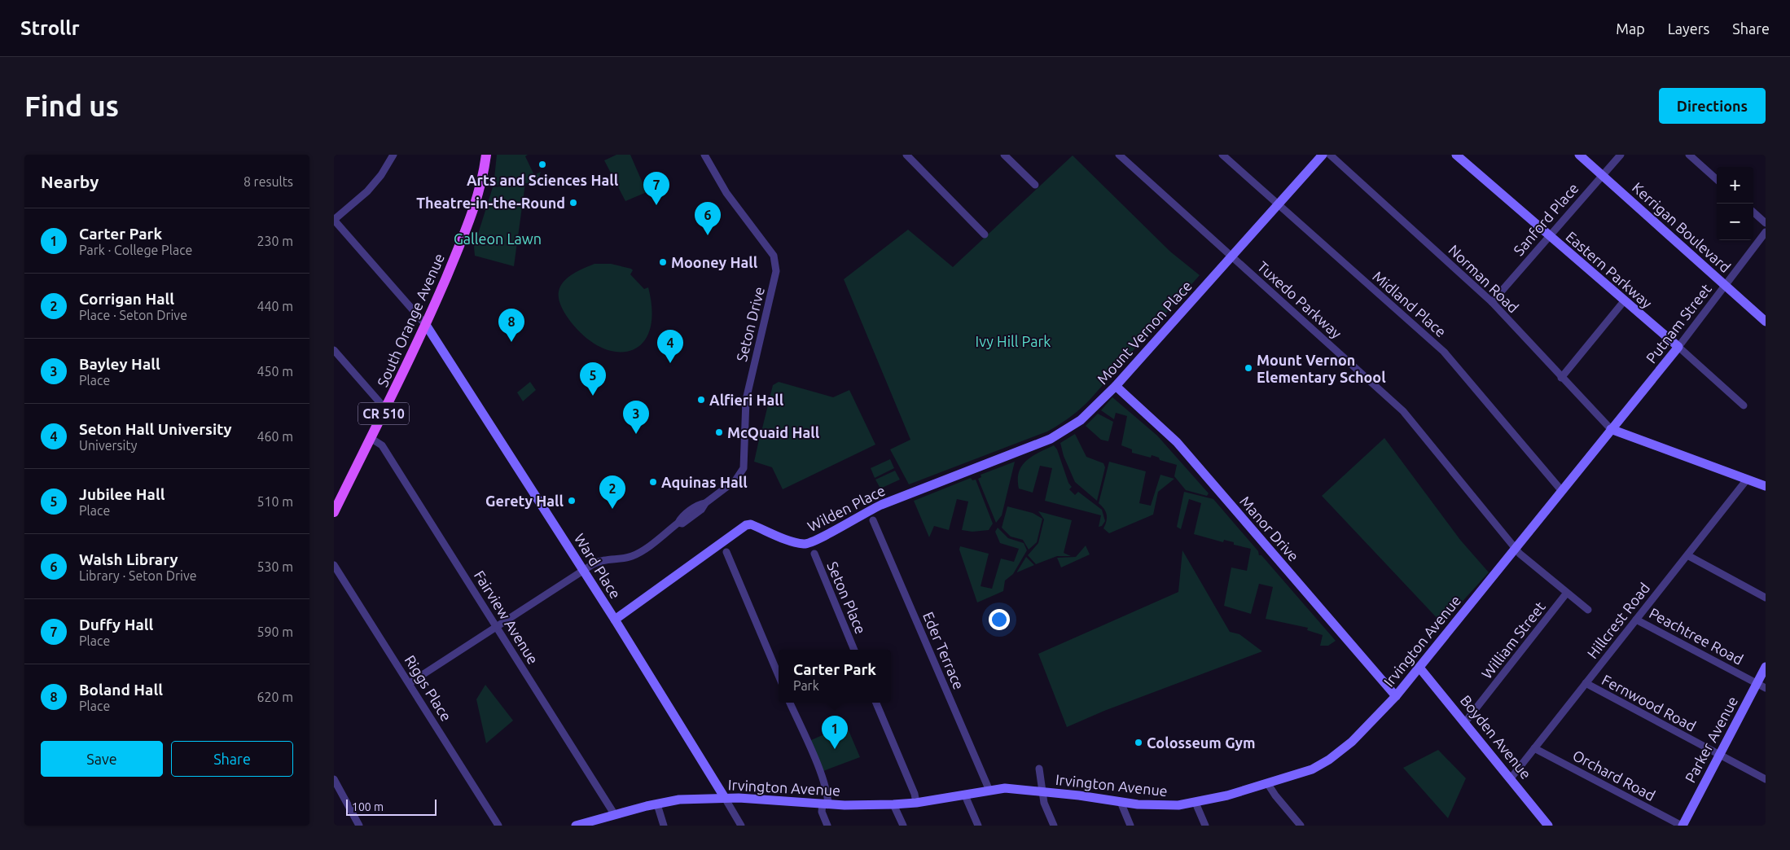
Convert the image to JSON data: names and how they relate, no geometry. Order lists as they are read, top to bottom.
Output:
{
  "streets": {
    "main road": ["South Orange Avenue", "CR 510"],
    "street": [
      "Sanford Place",
      "Kerrigan Boulevard",
      "Eastern Parkway",
      "Norman Road",
      "Tuxedo Parkway",
      "Midland Place",
      "Putnam Street",
      "Seton Drive",
      "Mount Vernon Place",
      "Wilden Place",
      "Manor Drive",
      "Ward Place",
      "Seton Place",
      "Fairview Avenue",
      "Hillcrest Road",
      "Peachtree Road",
      "William Street",
      "Irvington Avenue",
      "Eder Terrace",
      "Riggs Place",
      "Fernwood Road",
      "Boyden Avenue",
      "Parker Avenue",
      "Orchard Road"
    ]
  },
  "crossings": [
    ["Sanford Place", "Kerrigan Boulevard"],
    ["Sanford Place", "Eastern Parkway"],
    ["Sanford Place", "Norman Road"],
    ["Kerrigan Boulevard", "Putnam Street"],
    ["Eastern Parkway", "Putnam Street"],
    ["Norman Road", "Putnam Street"],
    ["Norman Road", "Irvington Avenue"],
    ["Tuxedo Parkway", "Mount Vernon Place"],
    ["Tuxedo Parkway", "William Street"],
    ["Tuxedo Parkway", "Irvington Avenue"],
    ["Midland Place", "Mount Vernon Place"],
    ["Midland Place", "Irvington Avenue"],
    ["South Orange Avenue", "Ward Place"],
    ["South Orange Avenue", "Fairview Avenue"],
    ["Putnam Street", "Irvington Avenue"],
    ["Seton Drive", "Ward Place"],
    ["Seton Drive", "Fairview Avenue"],
    ["Seton Drive", "Riggs Place"],
    ["Mount Vernon Place", "Wilden Place"],
    ["Mount Vernon Place", "Manor Drive"],
    ["Wilden Place", "Ward Place"],
    ["Manor Drive", "Irvington Avenue"],
    ["Ward Place", "Irvington Avenue"],
    ["Fairview Avenue", "Irvington Avenue"],
    ["Hillcrest Road", "Peachtree Road"],
    ["Hillcrest Road", "Fernwood Road"],
    ["Hillcrest Road", "Boyden Avenue"],
    ["Hillcrest Road", "Orchard Road"],
    ["Peachtree Road", "Parker Avenue"],
    ["William Street", "Boyden Avenue"],
    ["Irvington Avenue", "Eder Terrace"],
    ["Irvington Avenue", "Boyden Avenue"],
    ["Fernwood Road", "Parker Avenue"],
    ["Parker Avenue", "Orchard Road"]
  ],
  "parks": ["Galleon Lawn", "Ivy Hill Park"],
  "places": [
    "Arts and Sciences Hall",
    "Theatre-in-the-Round",
    "Mooney Hall",
    "Mount Vernon Elementary School",
    "Alfieri Hall",
    "McQuaid Hall",
    "Aquinas Hall",
    "Gerety Hall",
    "Colosseum Gym"
  ],
  "scale_bar": "100 m",
  "page": {
    "header": "Strollr",
    "nav": ["Map", "Layers", "Share"],
    "buttons": [
      "Directions",
      ["Save", "Share"]
    ],
    "title": "Find us",
    "heading": ["Nearby", "8 results"],
    "map_buttons": ["+", "−"],
    "pins": [
      "7",
      "6",
      "8",
      "4",
      "5",
      "3",
      "2",
      "1"
    ],
    "list": [
      {
        "mark": "1",
        "name": "Carter Park",
        "note": "Park · College Place",
        "value": "230 m"
      },
      {
        "mark": "2",
        "name": "Corrigan Hall",
        "note": "Place · Seton Drive",
        "value": "440 m"
      },
      {
        "mark": "3",
        "name": "Bayley Hall",
        "note": "Place",
        "value": "450 m"
      },
      {
        "mark": "4",
        "name": "Seton Hall University",
        "note": "University",
        "value": "460 m"
      },
      {
        "mark": "5",
        "name": "Jubilee Hall",
        "note": "Place",
        "value": "510 m"
      },
      {
        "mark": "6",
        "name": "Walsh Library",
        "note": "Library · Seton Drive",
        "value": "530 m"
      },
      {
        "mark": "7",
        "name": "Duffy Hall",
        "note": "Place",
        "value": "590 m"
      },
      {
        "mark": "8",
        "name": "Boland Hall",
        "note": "Place",
        "value": "620 m"
      }
    ],
    "popup": ["Carter Park", "Park"],
    "scale": "100 m"
  }
}
